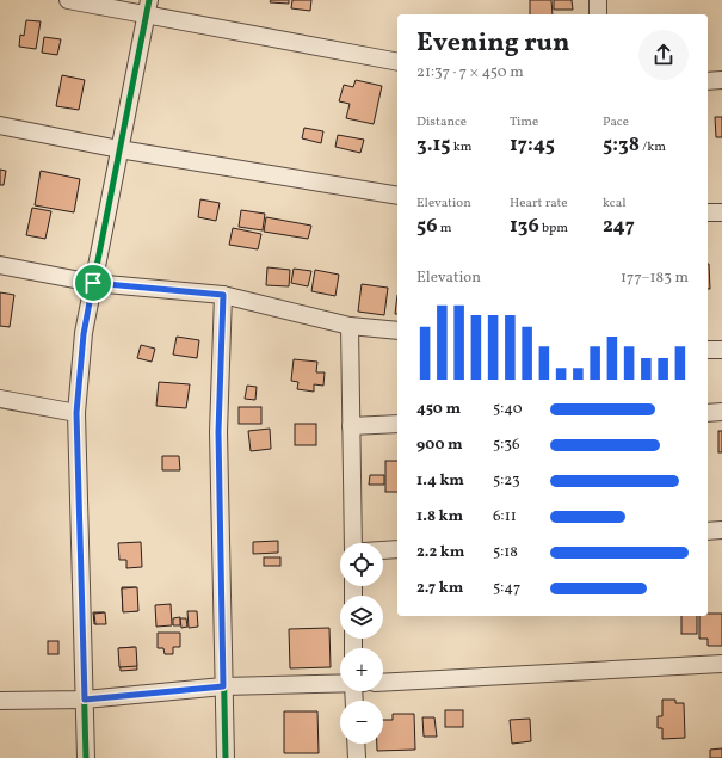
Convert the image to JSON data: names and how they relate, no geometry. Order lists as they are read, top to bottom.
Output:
{
  "page": {
    "heading": ["Evening run", "21:37 · 7 × 450 m"],
    "stats": [
      ["Distance", "3.15 km"],
      ["Time", "17:45"],
      ["Pace", "5:38 /km"],
      ["Elevation", "56 m"],
      ["Heart rate", "136 bpm"],
      ["kcal", "247"]
    ],
    "chart": ["Elevation", "177–183 m"],
    "list": [
      {
        "name": "450 m",
        "note": "5:40"
      },
      {
        "name": "900 m",
        "note": "5:36"
      },
      {
        "name": "1.4 km",
        "note": "5:23"
      },
      {
        "name": "1.8 km",
        "note": "6:11"
      },
      {
        "name": "2.2 km",
        "note": "5:18"
      },
      {
        "name": "2.7 km",
        "note": "5:47"
      }
    ],
    "map_buttons": ["+", "−"]
  }
}
